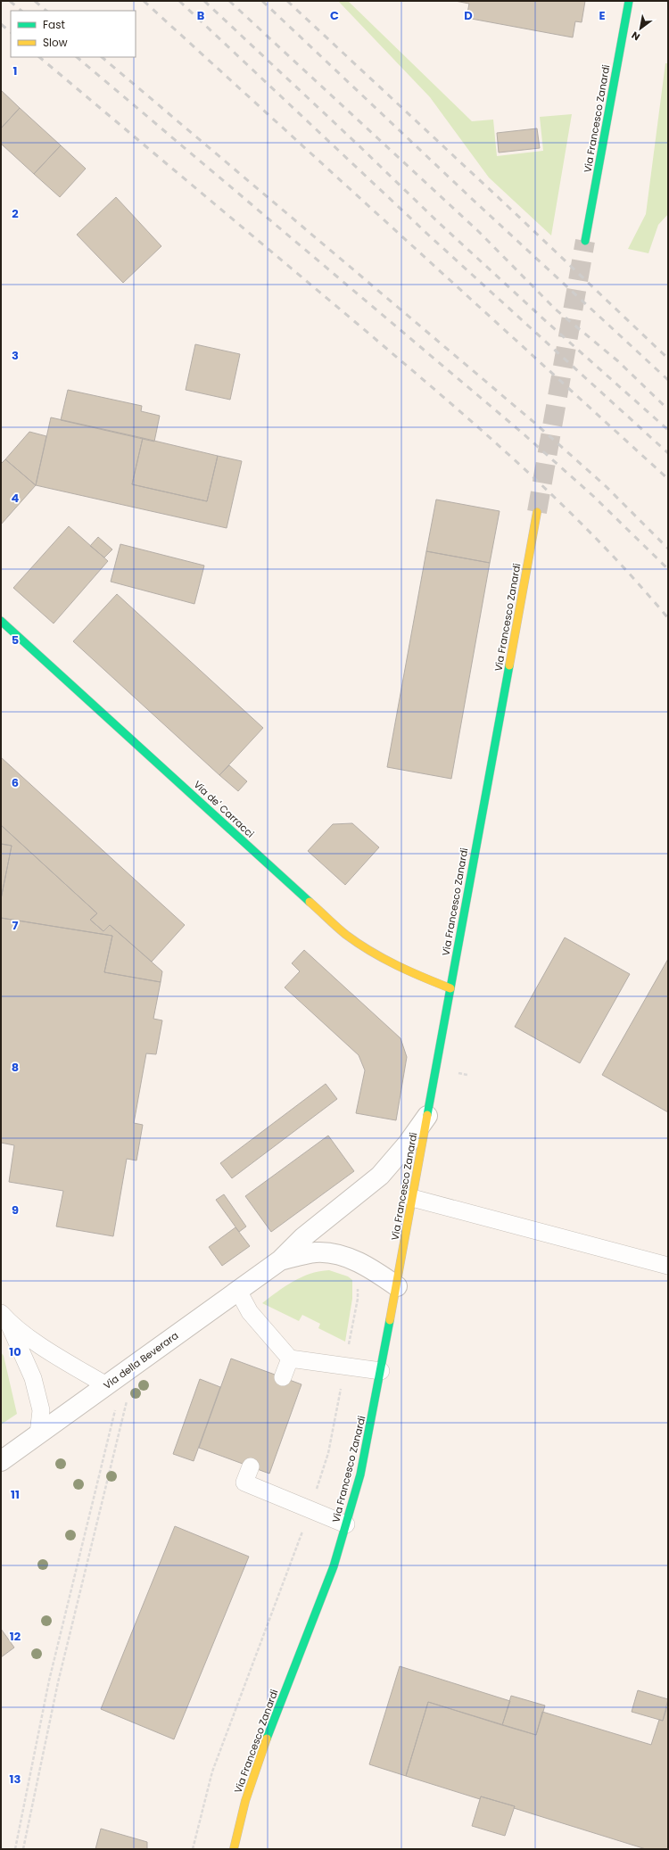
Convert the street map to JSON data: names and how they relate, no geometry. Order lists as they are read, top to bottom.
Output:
{
  "streets": {
    "main road": ["Via Francesco Zanardi", "Via de' Carracci"],
    "street": ["Via della Beverara"]
  },
  "crossings": [
    ["Via Francesco Zanardi", "Via de' Carracci"],
    ["Via Francesco Zanardi", "Via della Beverara"]
  ],
  "legend": ["Fast", "Slow"],
  "north": "bottom left",
  "grid": {
    "columns": [
      "B",
      "C",
      "D",
      "E"
    ],
    "rows": [
      "1",
      "2",
      "3",
      "4",
      "5",
      "6",
      "7",
      "8",
      "9",
      "10",
      "11",
      "12",
      "13"
    ]
  }
}
